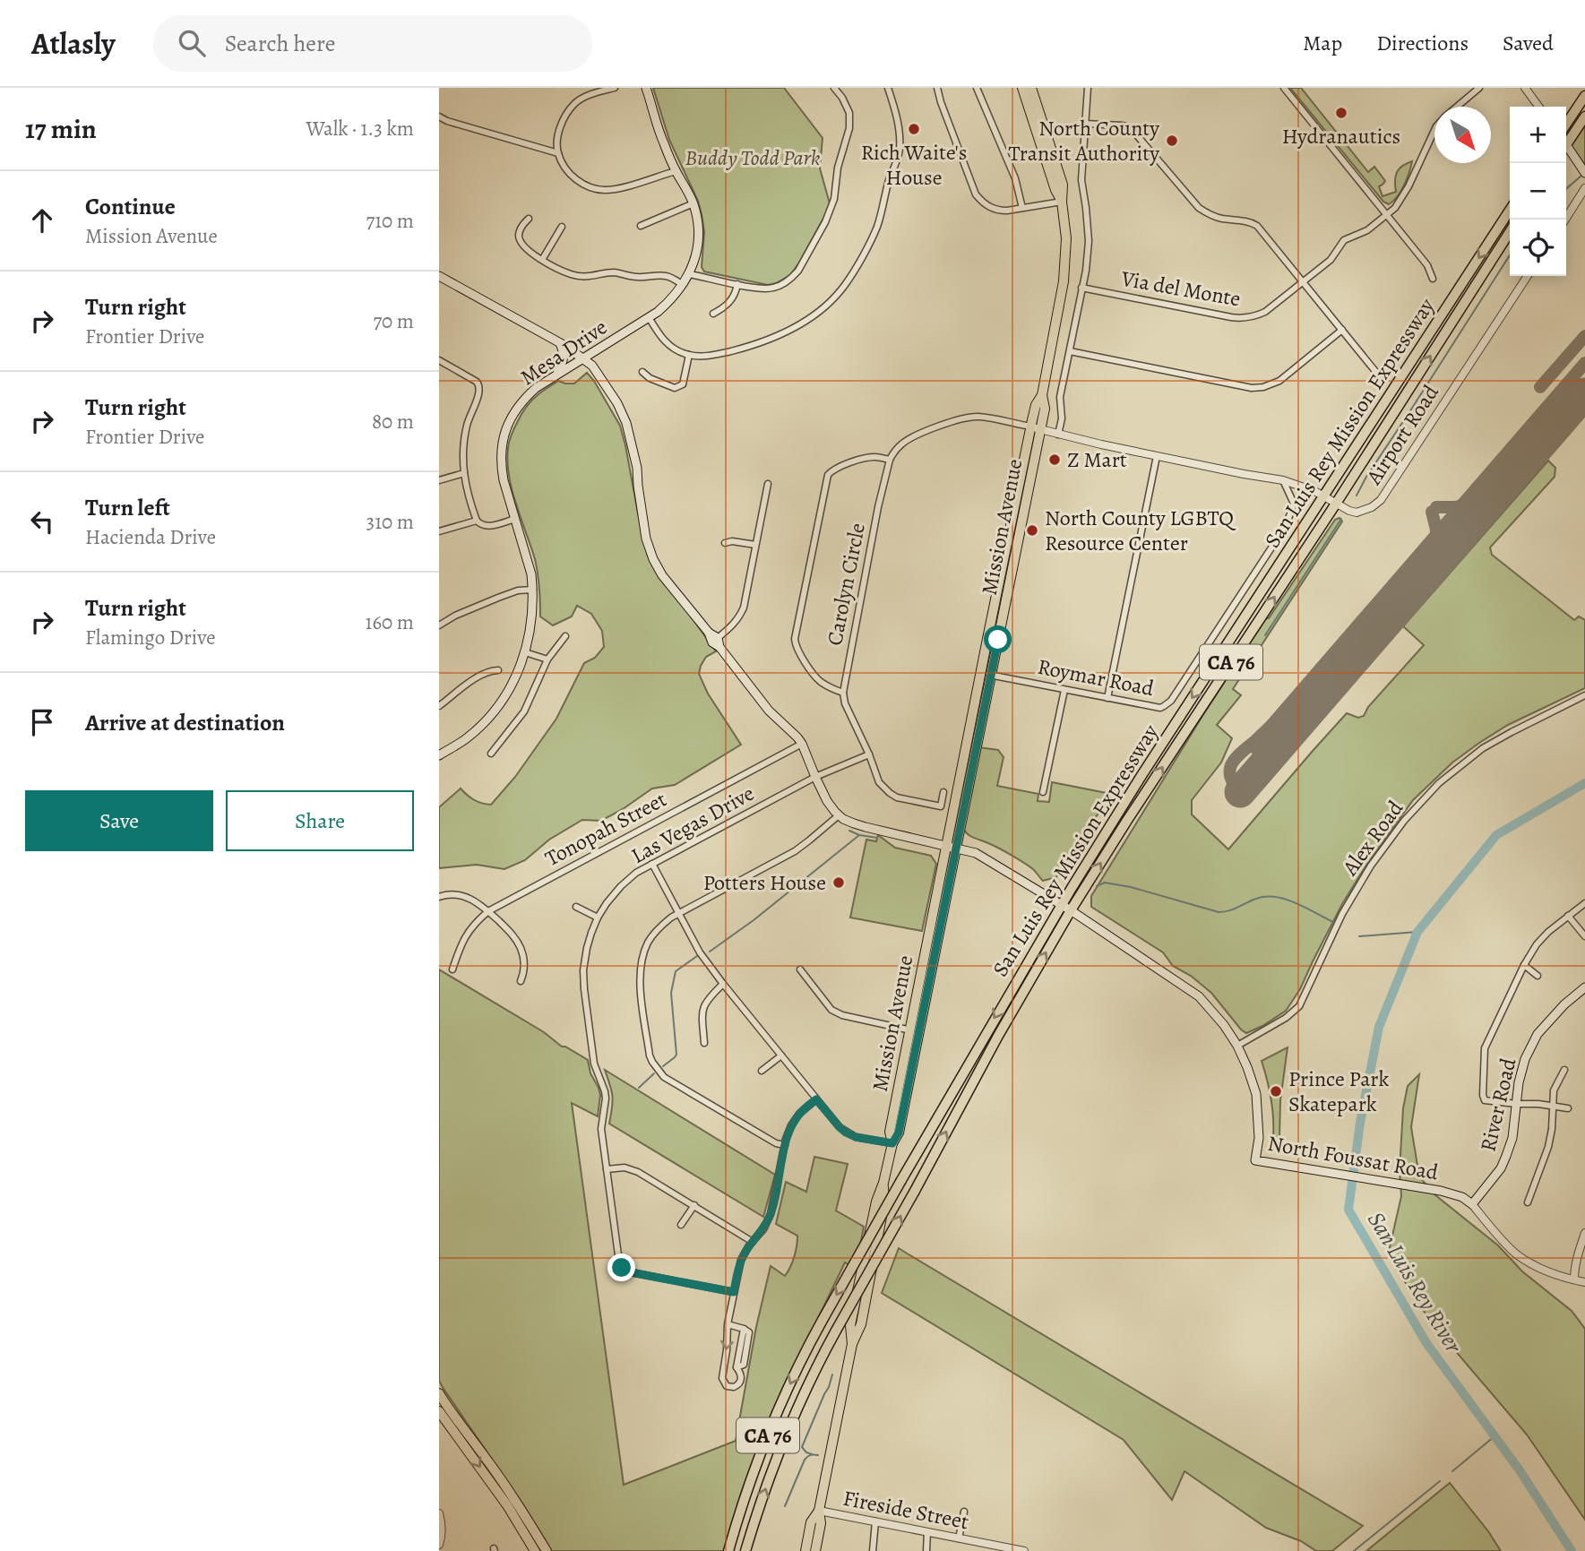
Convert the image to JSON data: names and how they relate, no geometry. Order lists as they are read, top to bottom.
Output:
{
  "streets": {
    "highway": ["San Luis Rey Mission Expressway", "CA 76"],
    "main road": [
      "Mesa Drive",
      "Mission Avenue",
      "River Road",
      "North Foussat Road"
    ],
    "street": [
      "Via del Monte",
      "Airport Road",
      "Carolyn Circle",
      "Roymar Road",
      "Las Vegas Drive",
      "Tonopah Street",
      "Alex Road",
      "Fireside Street"
    ]
  },
  "crossings": [
    ["San Luis Rey Mission Expressway", "Airport Road"],
    ["San Luis Rey Mission Expressway", "North Foussat Road"],
    ["Airport Road", "Mission Avenue"],
    ["Airport Road", "Roymar Road"],
    ["Mission Avenue", "Roymar Road"],
    ["Mission Avenue", "North Foussat Road"],
    ["Mission Avenue", "Fireside Street"],
    ["Alex Road", "North Foussat Road"],
    ["River Road", "North Foussat Road"]
  ],
  "water": ["San Luis Rey River"],
  "parks": ["Buddy Todd Park"],
  "places": [
    "Hydranautics",
    "Rich Waite's House",
    "North County Transit Authority",
    "Z Mart",
    "North County LGBTQ Resource Center",
    "Potters House",
    "Prince Park Skatepark"
  ],
  "north": "bottom right",
  "page": {
    "header": "Atlasly",
    "search": "Search here",
    "nav": ["Map", "Directions", "Saved"],
    "heading": ["17 min", "Walk · 1.3 km"],
    "map_buttons": ["+", "−"],
    "list": [
      ["Continue", "Mission Avenue", "710 m"],
      ["Turn right", "Frontier Drive", "70 m"],
      ["Turn right", "Frontier Drive", "80 m"],
      ["Turn left", "Hacienda Drive", "310 m"],
      ["Turn right", "Flamingo Drive", "160 m"],
      "Arrive at destination"
    ],
    "buttons": ["Save", "Share"]
  }
}
